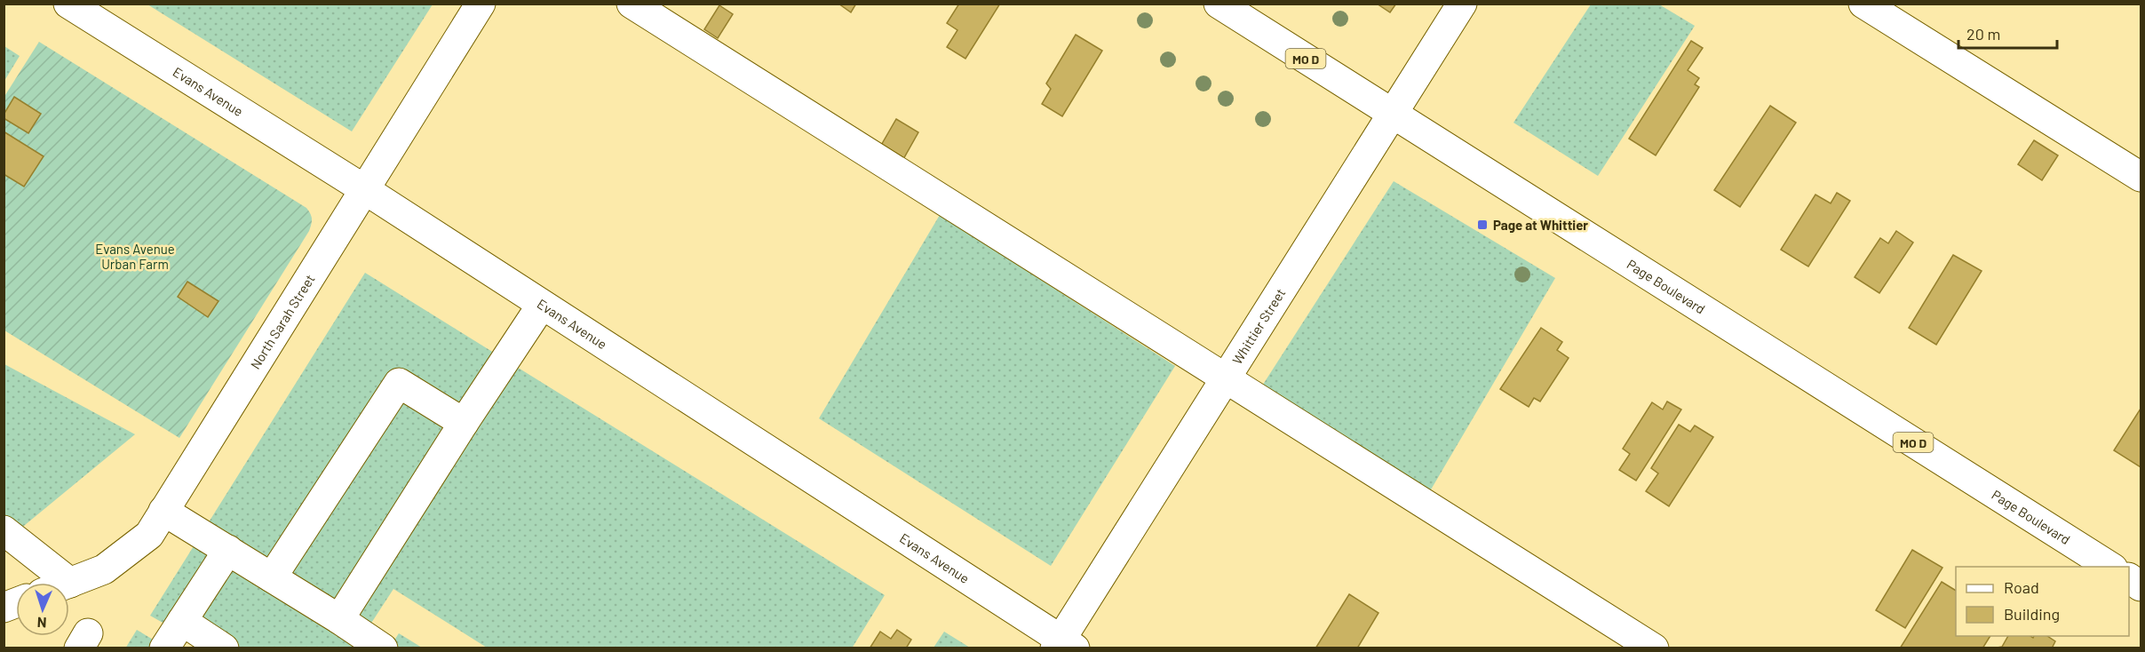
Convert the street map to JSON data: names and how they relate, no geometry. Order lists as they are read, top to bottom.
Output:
{
  "streets": {
    "street": [
      "MO D",
      "Evans Avenue",
      "Page Boulevard",
      "North Sarah Street",
      "Whittier Street"
    ]
  },
  "crossings": [
    ["Evans Avenue", "North Sarah Street"],
    ["Evans Avenue", "Whittier Street"],
    ["Page Boulevard", "Whittier Street"]
  ],
  "parks": ["Evans Avenue Urban Farm"],
  "places": {
    "transit": ["Page at Whittier"]
  },
  "legend": ["Road", "Building"],
  "scale_bar": "20 m",
  "north": "bottom"
}
